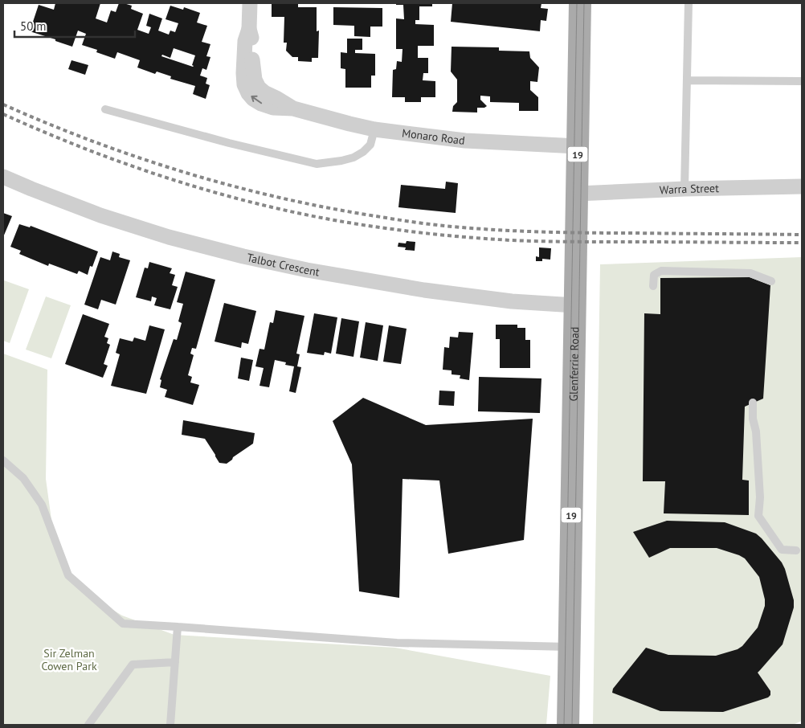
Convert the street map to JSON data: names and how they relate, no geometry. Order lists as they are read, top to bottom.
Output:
{
  "streets": {
    "main road": ["19", "Glenferrie Road"],
    "street": ["Monaro Road", "Warra Street", "Talbot Crescent"]
  },
  "crossings": [
    ["Monaro Road", "Glenferrie Road"],
    ["Warra Street", "Glenferrie Road"],
    ["Talbot Crescent", "Glenferrie Road"]
  ],
  "parks": ["Sir Zelman Cowen Park"],
  "scale_bar": "50 m"
}
